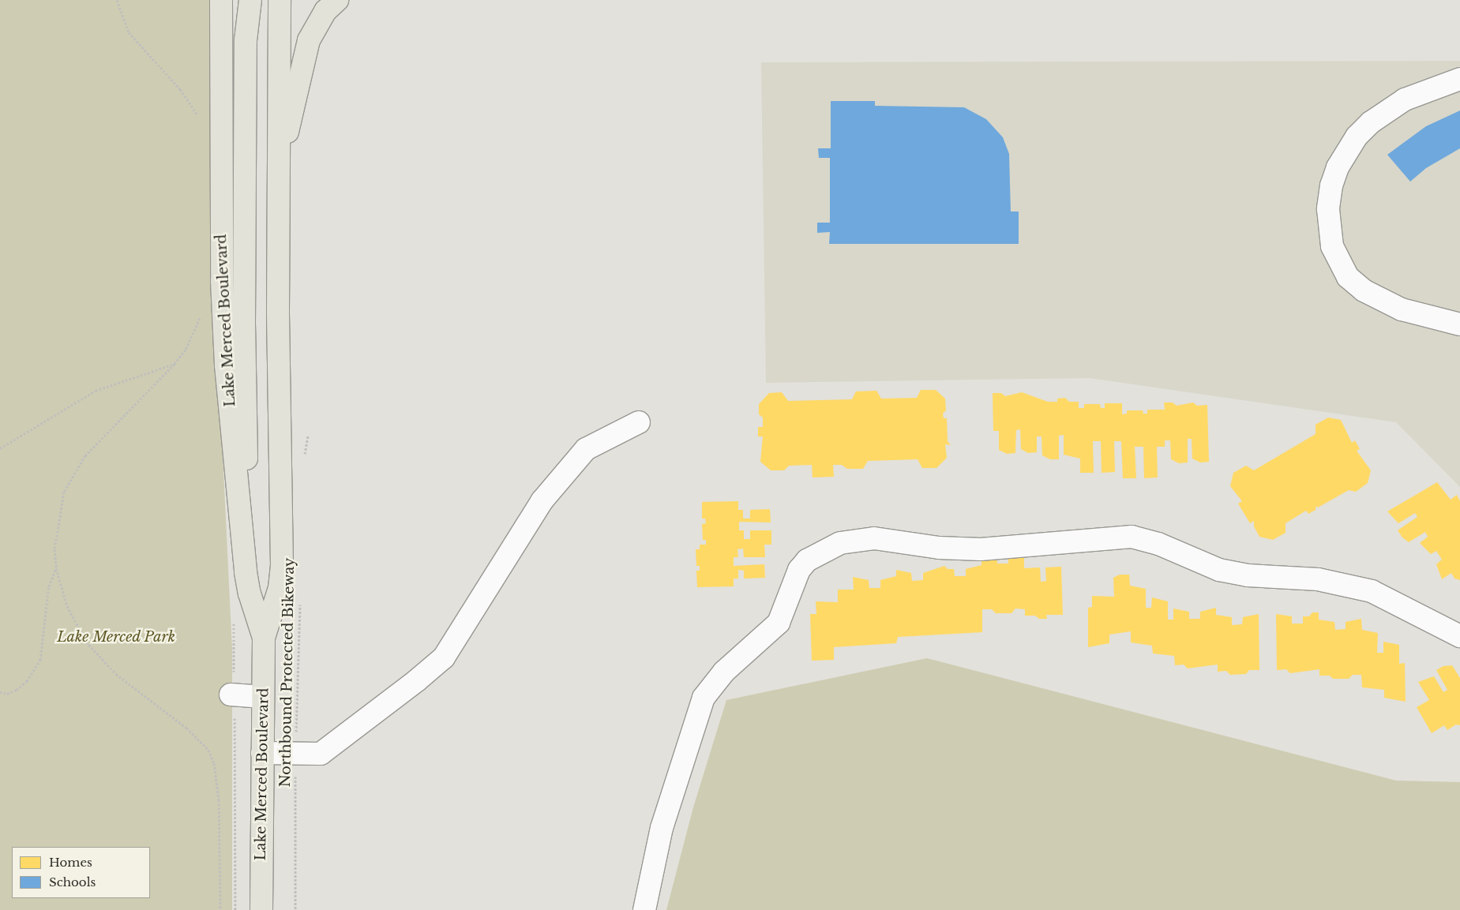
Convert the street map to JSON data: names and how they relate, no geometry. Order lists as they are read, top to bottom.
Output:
{
  "streets": {
    "main road": ["Lake Merced Boulevard"],
    "path": ["Northbound Protected Bikeway"]
  },
  "parks": ["Lake Merced Park"],
  "legend": ["Homes", "Schools"]
}
